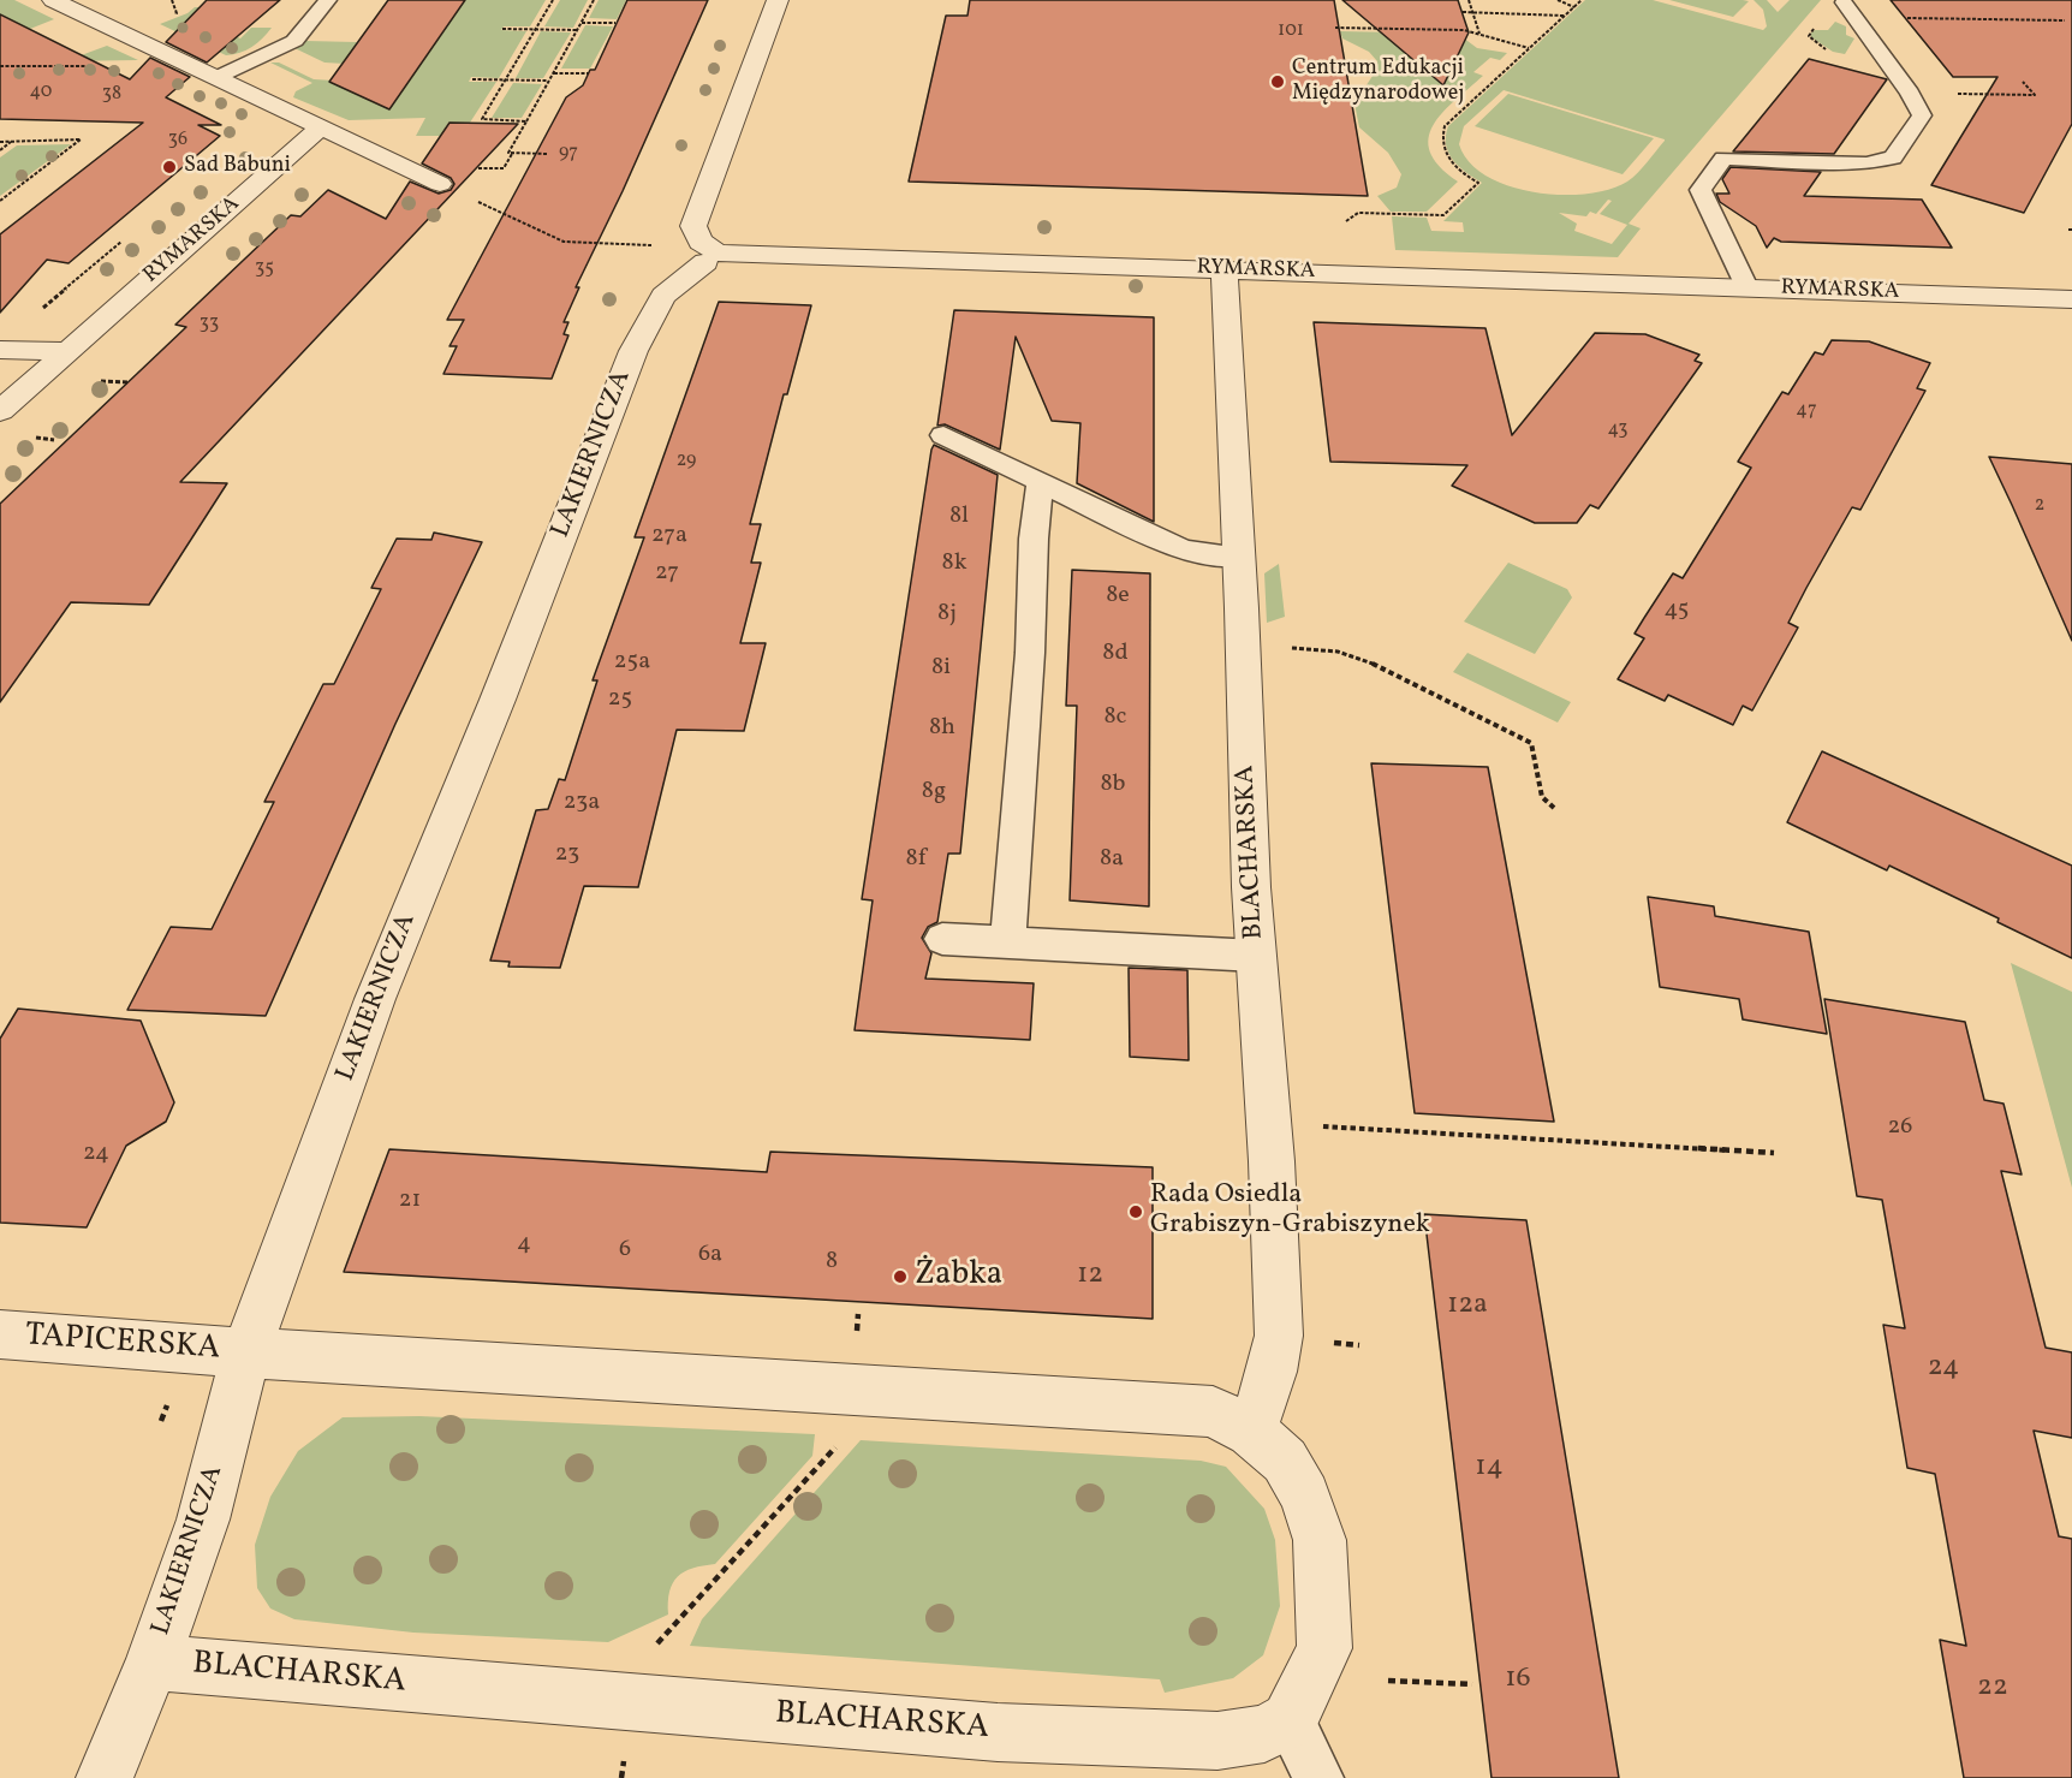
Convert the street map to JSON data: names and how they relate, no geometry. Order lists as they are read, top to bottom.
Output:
{
  "streets": {
    "street": [
      "RYMARSKA",
      "LAKIERNICZA",
      "BLACHARSKA",
      "TAPICERSKA"
    ]
  },
  "crossings": [
    ["RYMARSKA", "LAKIERNICZA"],
    ["RYMARSKA", "BLACHARSKA"],
    ["LAKIERNICZA", "BLACHARSKA"],
    ["LAKIERNICZA", "TAPICERSKA"]
  ],
  "places": [
    "Centrum Edukacji Międzynarodowej",
    "Sad Babuni",
    "Rada Osiedla Grabiszyn-Grabiszynek",
    "Żabka"
  ],
  "house_numbers": [
    "101",
    "40",
    "38",
    "36",
    "97",
    "35",
    "33",
    "47",
    "43",
    "29",
    "2",
    "8l",
    "27a",
    "8k",
    "27",
    "8e",
    "45",
    "8j",
    "8d",
    "25a",
    "8i",
    "25",
    "8c",
    "8h",
    "8b",
    "8g",
    "23a",
    "23",
    "8f",
    "8a",
    "26",
    "24",
    "21",
    "4",
    "6",
    "6a",
    "8",
    "12",
    "12a",
    "24",
    "14",
    "16",
    "22"
  ]
}
